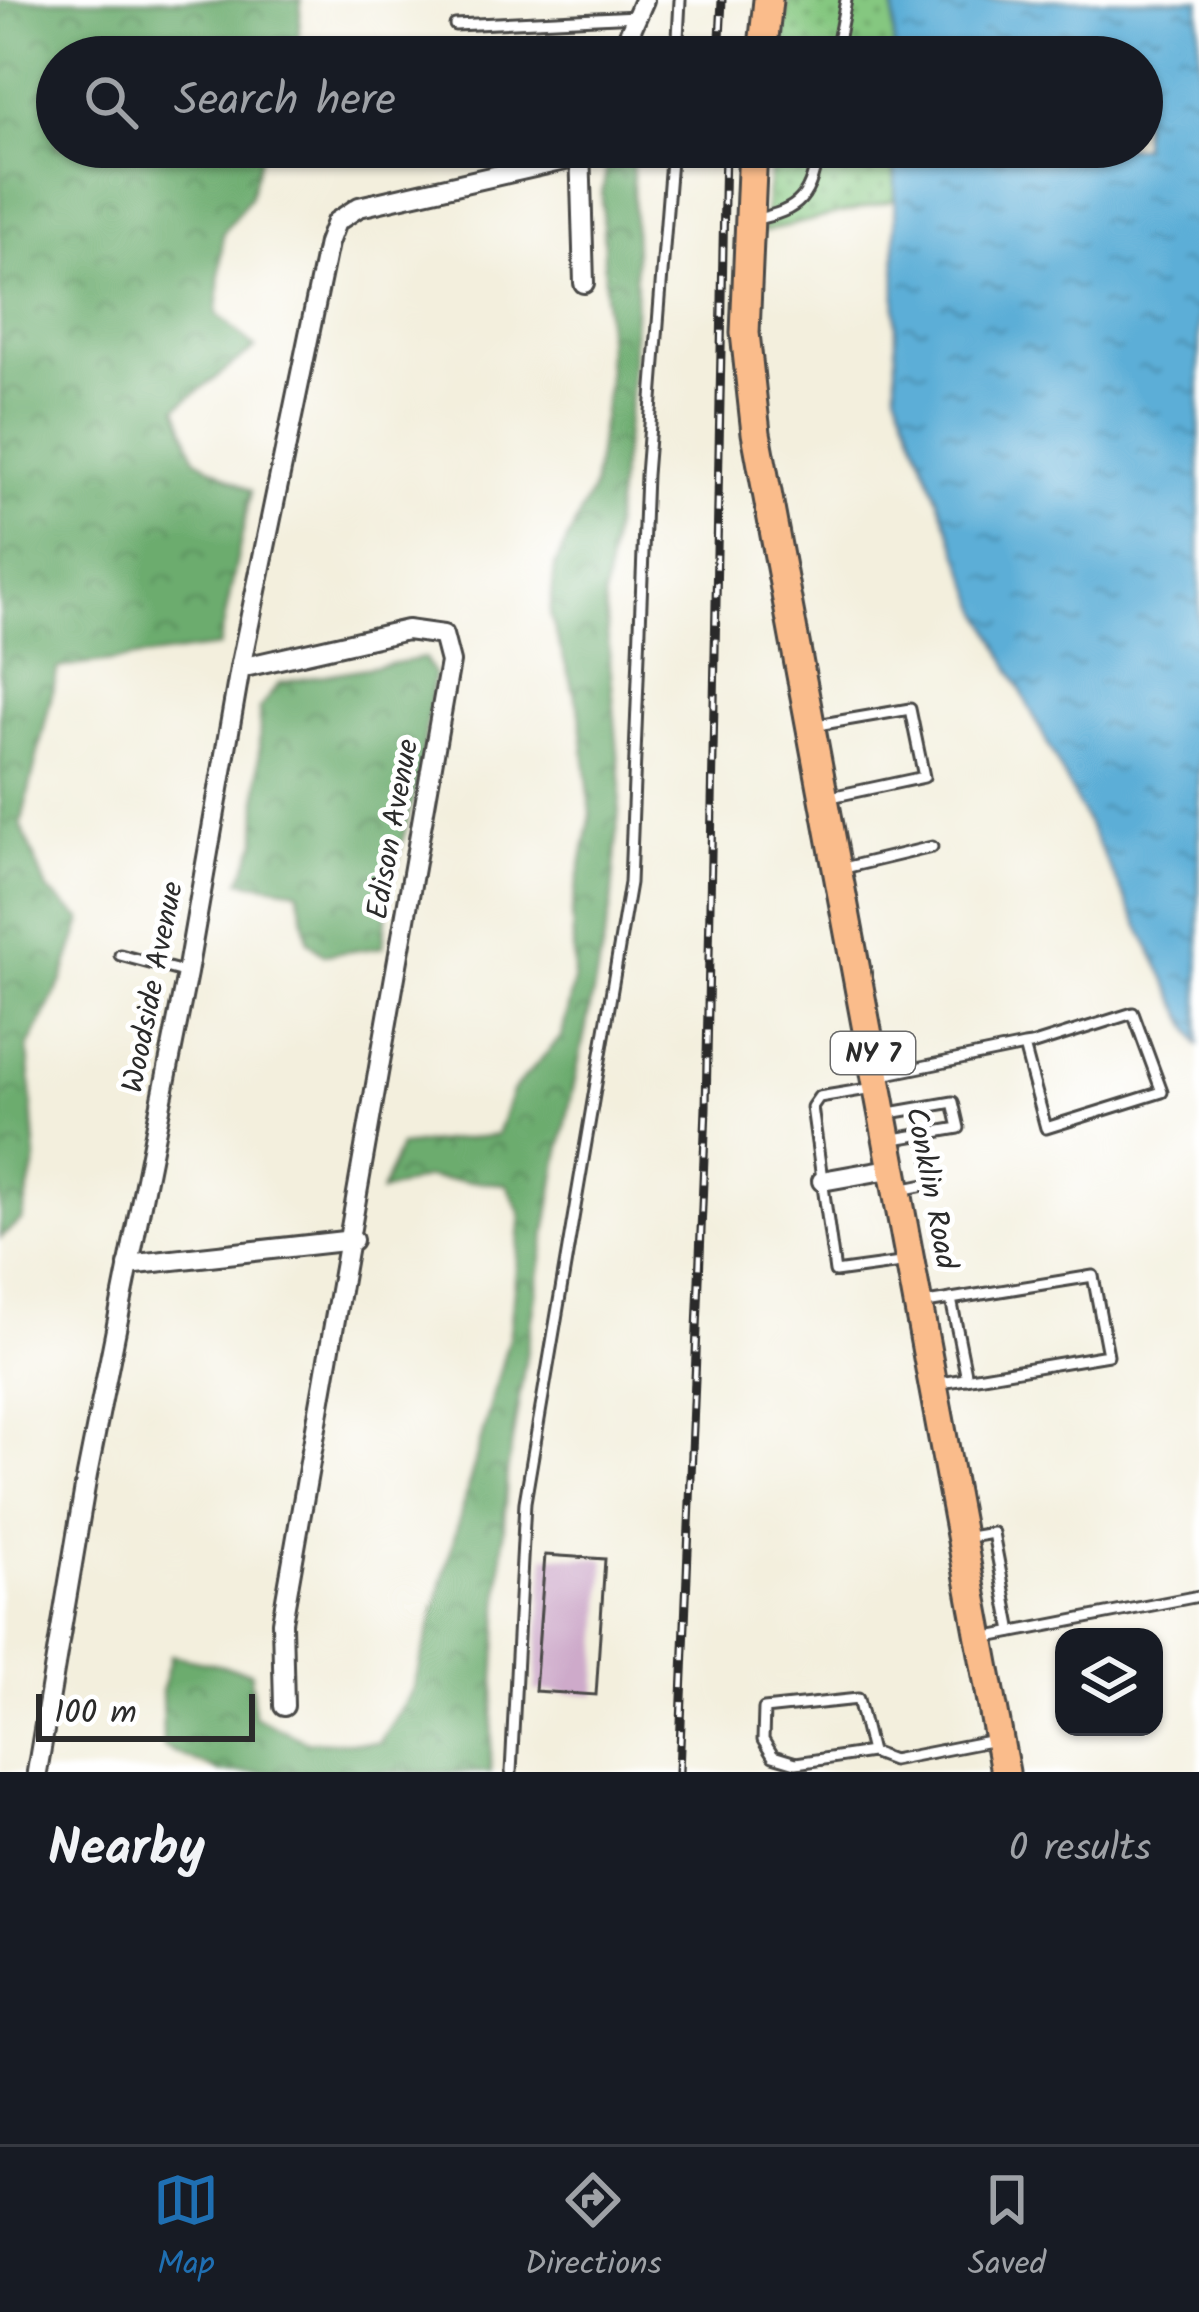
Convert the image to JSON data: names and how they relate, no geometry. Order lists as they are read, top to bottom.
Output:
{
  "streets": {
    "main road": ["NY 7", "Conklin Road"],
    "street": ["Edison Avenue", "Woodside Avenue"]
  },
  "crossings": [
    ["Edison Avenue", "Woodside Avenue"],
    ["NY 7", "Conklin Road"]
  ],
  "scale_bar": "100 m",
  "page": {
    "search": "Search here",
    "scale": "100 m",
    "heading": ["Nearby", "0 results"],
    "nav": ["Map", "Directions", "Saved"]
  }
}
